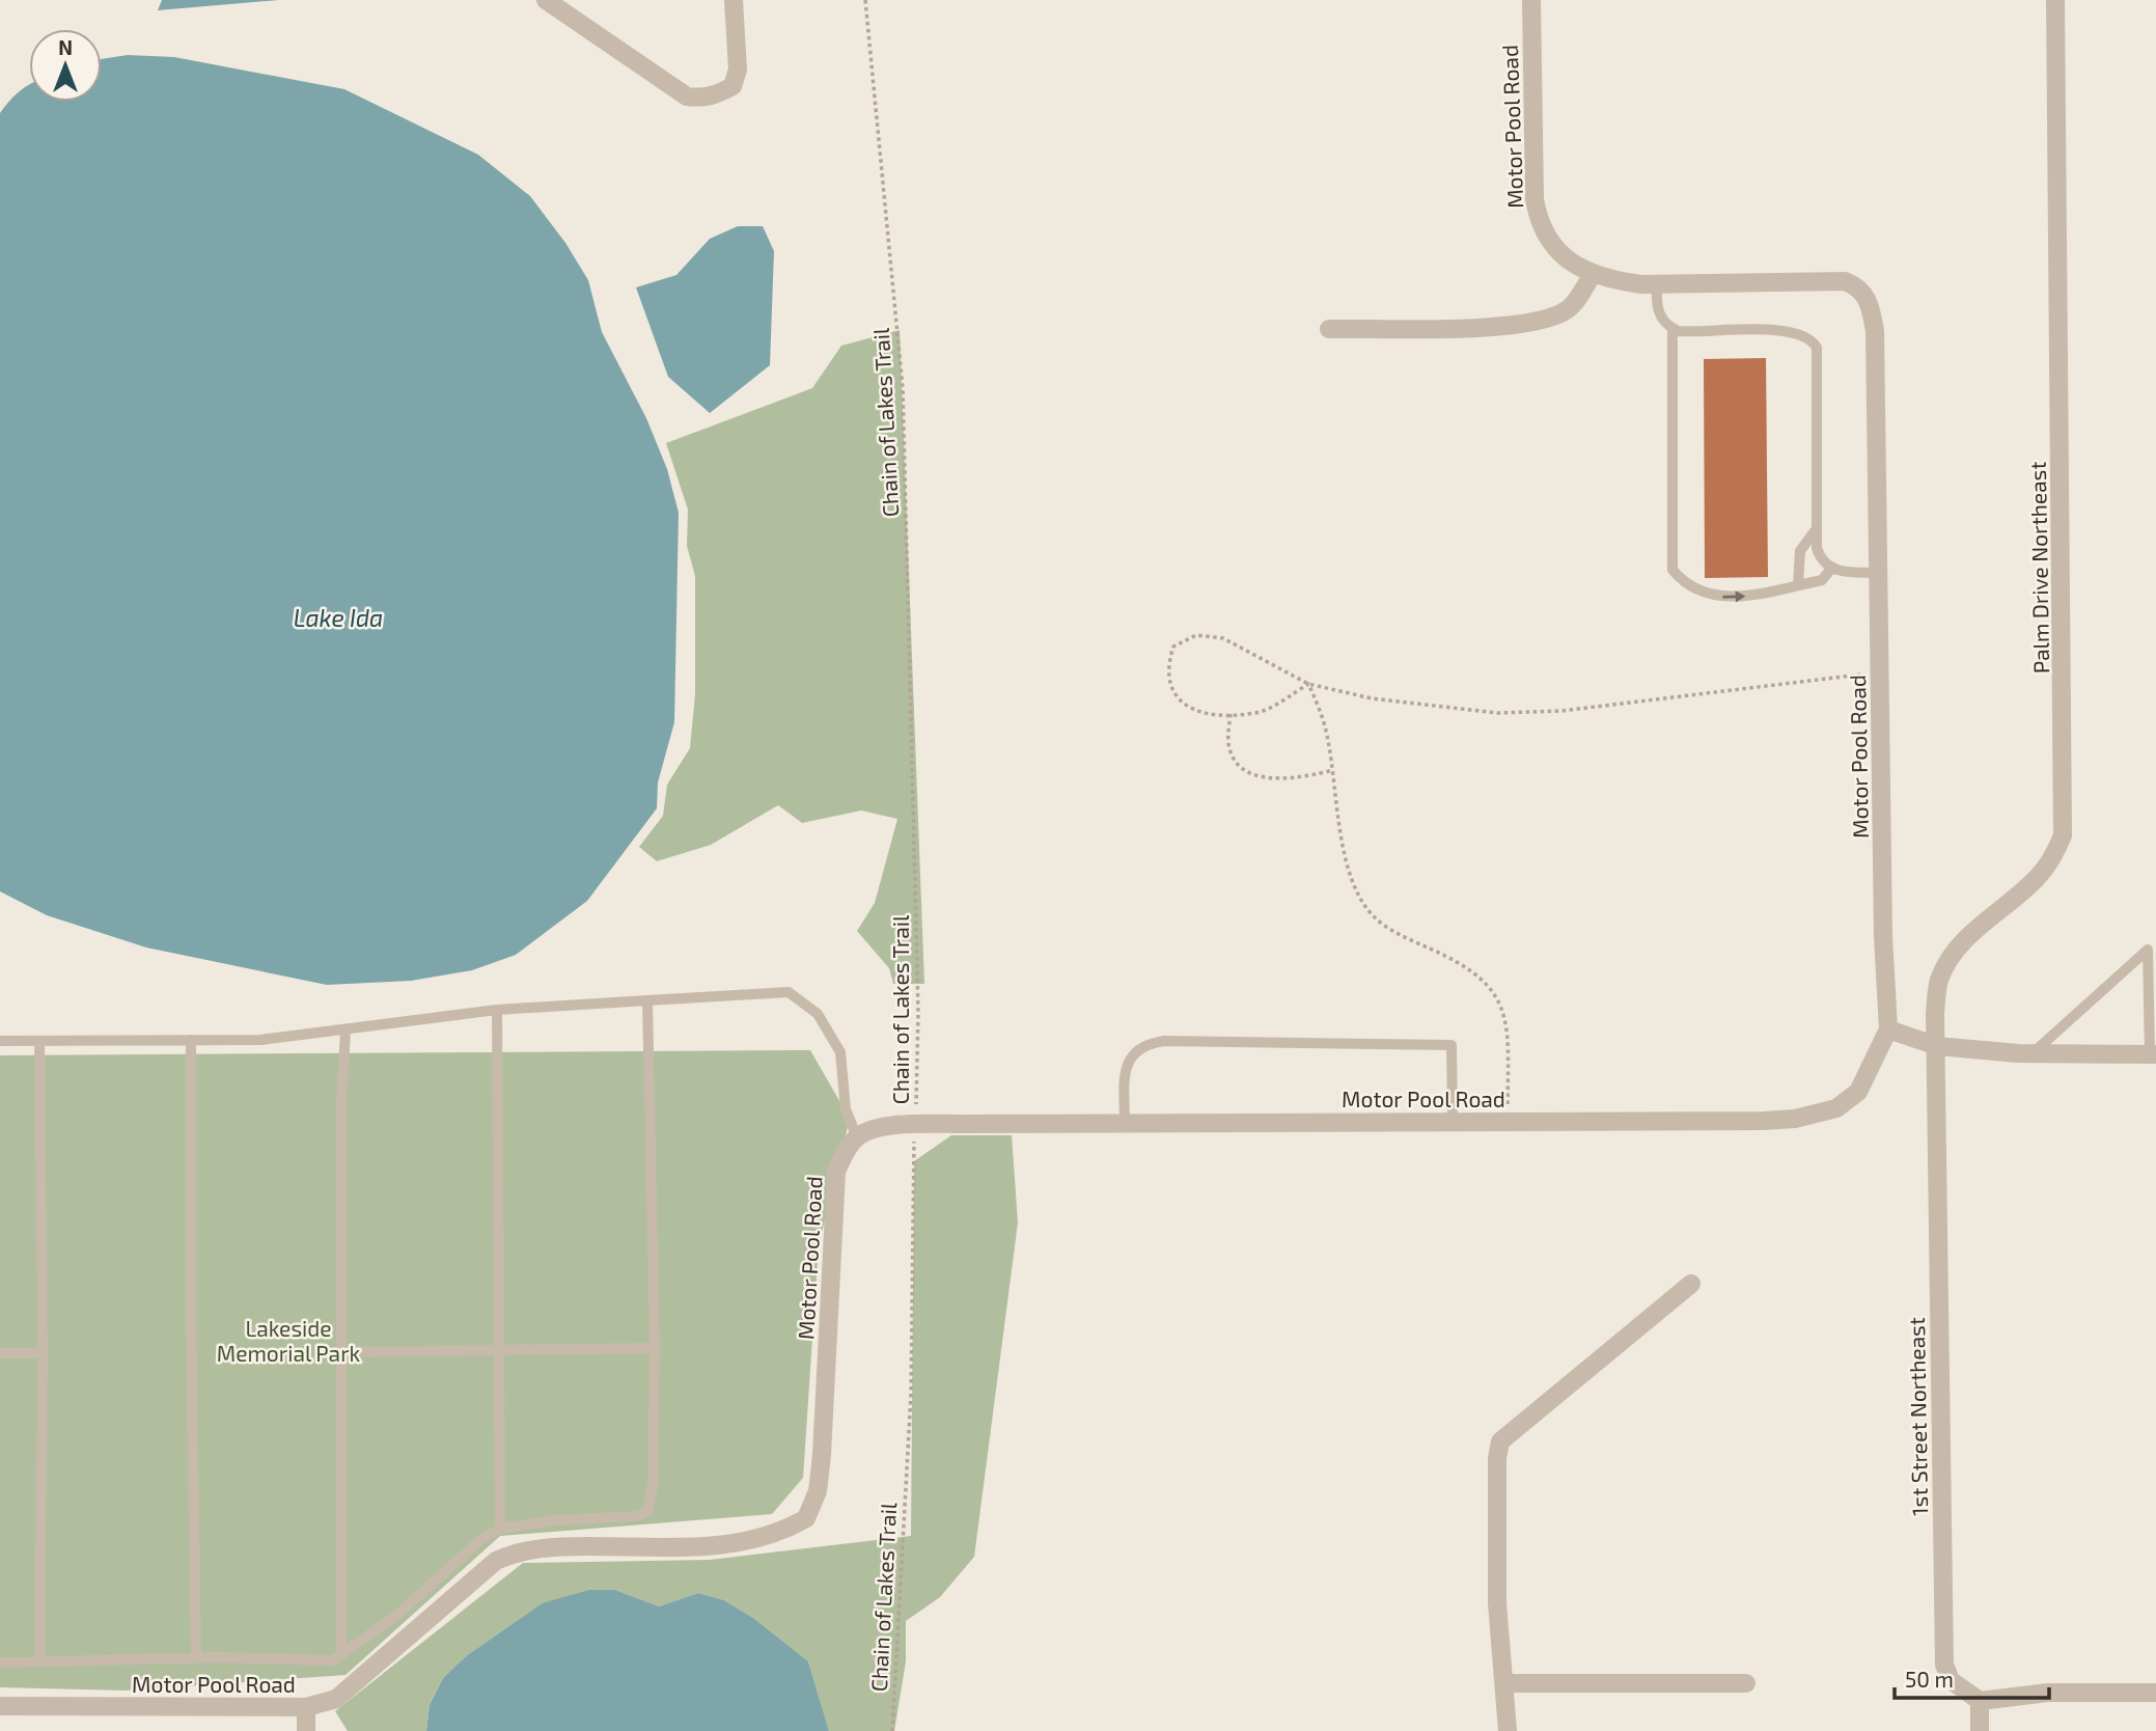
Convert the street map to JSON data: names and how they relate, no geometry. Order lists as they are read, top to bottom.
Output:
{
  "streets": {
    "street": ["Motor Pool Road", "Palm Drive Northeast", "1st Street Northeast"],
    "path": ["Chain of Lakes Trail"]
  },
  "crossings": [
    ["Motor Pool Road", "Chain of Lakes Trail"],
    ["Palm Drive Northeast", "1st Street Northeast"]
  ],
  "water": ["Lake Ida"],
  "parks": ["Lakeside Memorial Park"],
  "scale_bar": "50 m",
  "north": "top"
}
